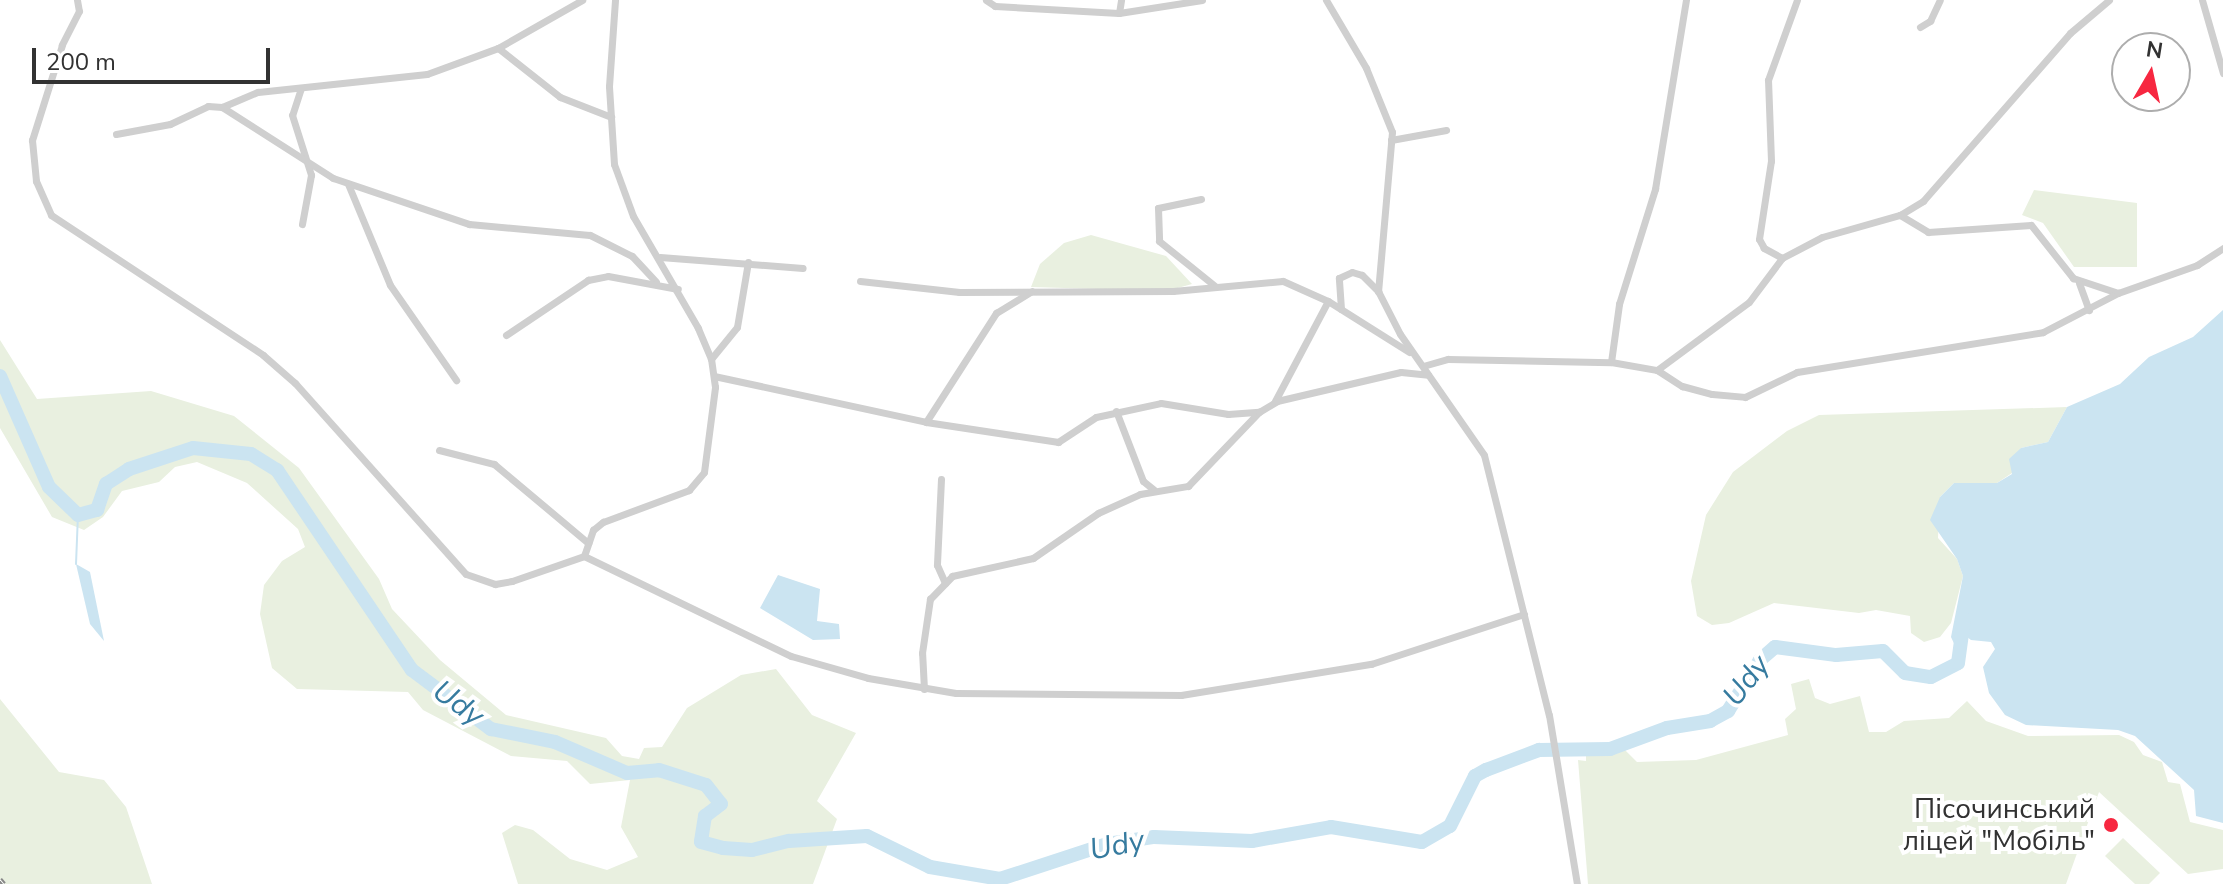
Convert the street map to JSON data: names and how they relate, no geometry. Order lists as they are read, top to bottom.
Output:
{
  "water": ["Udy"],
  "places": ["Пісочинський ліцей \"Мобіль\""],
  "scale_bar": "200 m",
  "north": "top"
}
